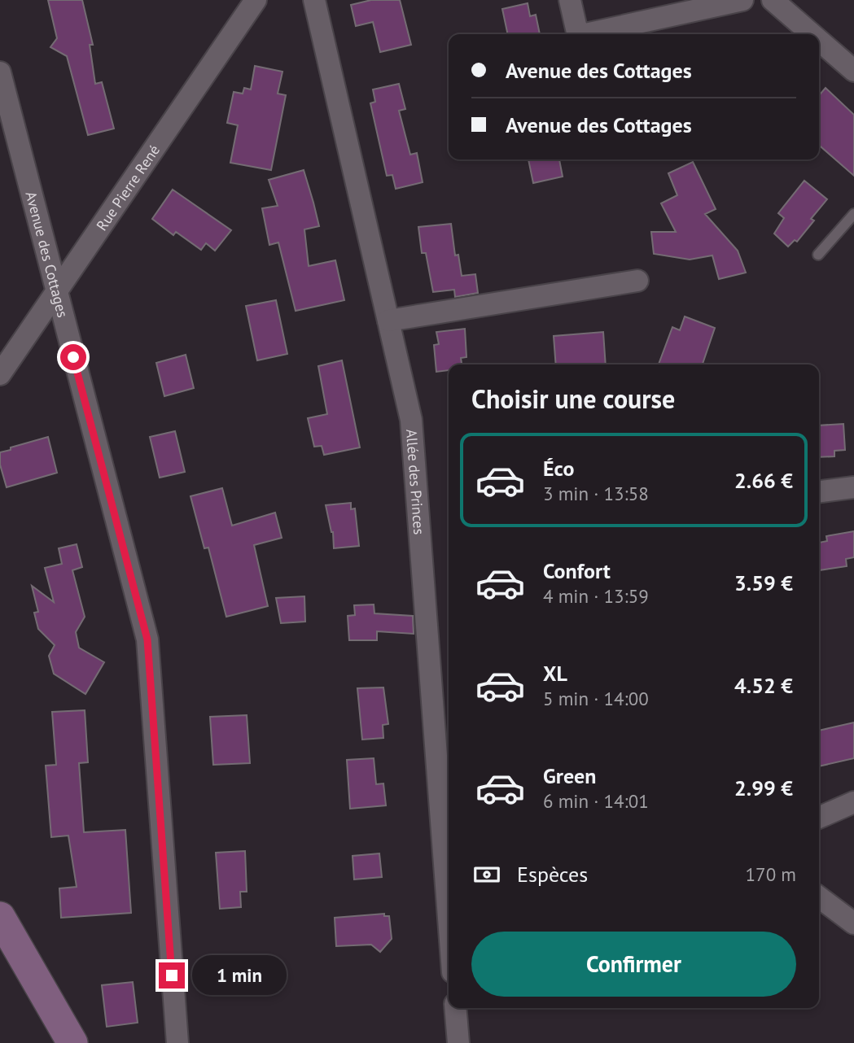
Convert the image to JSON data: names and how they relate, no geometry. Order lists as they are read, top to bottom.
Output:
{
  "streets": {
    "street": ["Rue Pierre René", "Avenue des Cottages", "Allée des Princes"]
  },
  "crossings": [
    ["Rue Pierre René", "Avenue des Cottages"]
  ],
  "page": {
    "banner": ["Avenue des Cottages", "Avenue des Cottages"],
    "heading": "Choisir une course",
    "list": [
      {
        "name": "Éco",
        "note": "3 min · 13:58",
        "value": "2.66 €"
      },
      {
        "name": "Confort",
        "note": "4 min · 13:59",
        "value": "3.59 €"
      },
      {
        "name": "XL",
        "note": "5 min · 14:00",
        "value": "4.52 €"
      },
      {
        "name": "Green",
        "note": "6 min · 14:01",
        "value": "2.99 €"
      }
    ],
    "pay": ["Espèces", "170 m"],
    "buttons": "Confirmer",
    "bubble": "1 min"
  }
}
